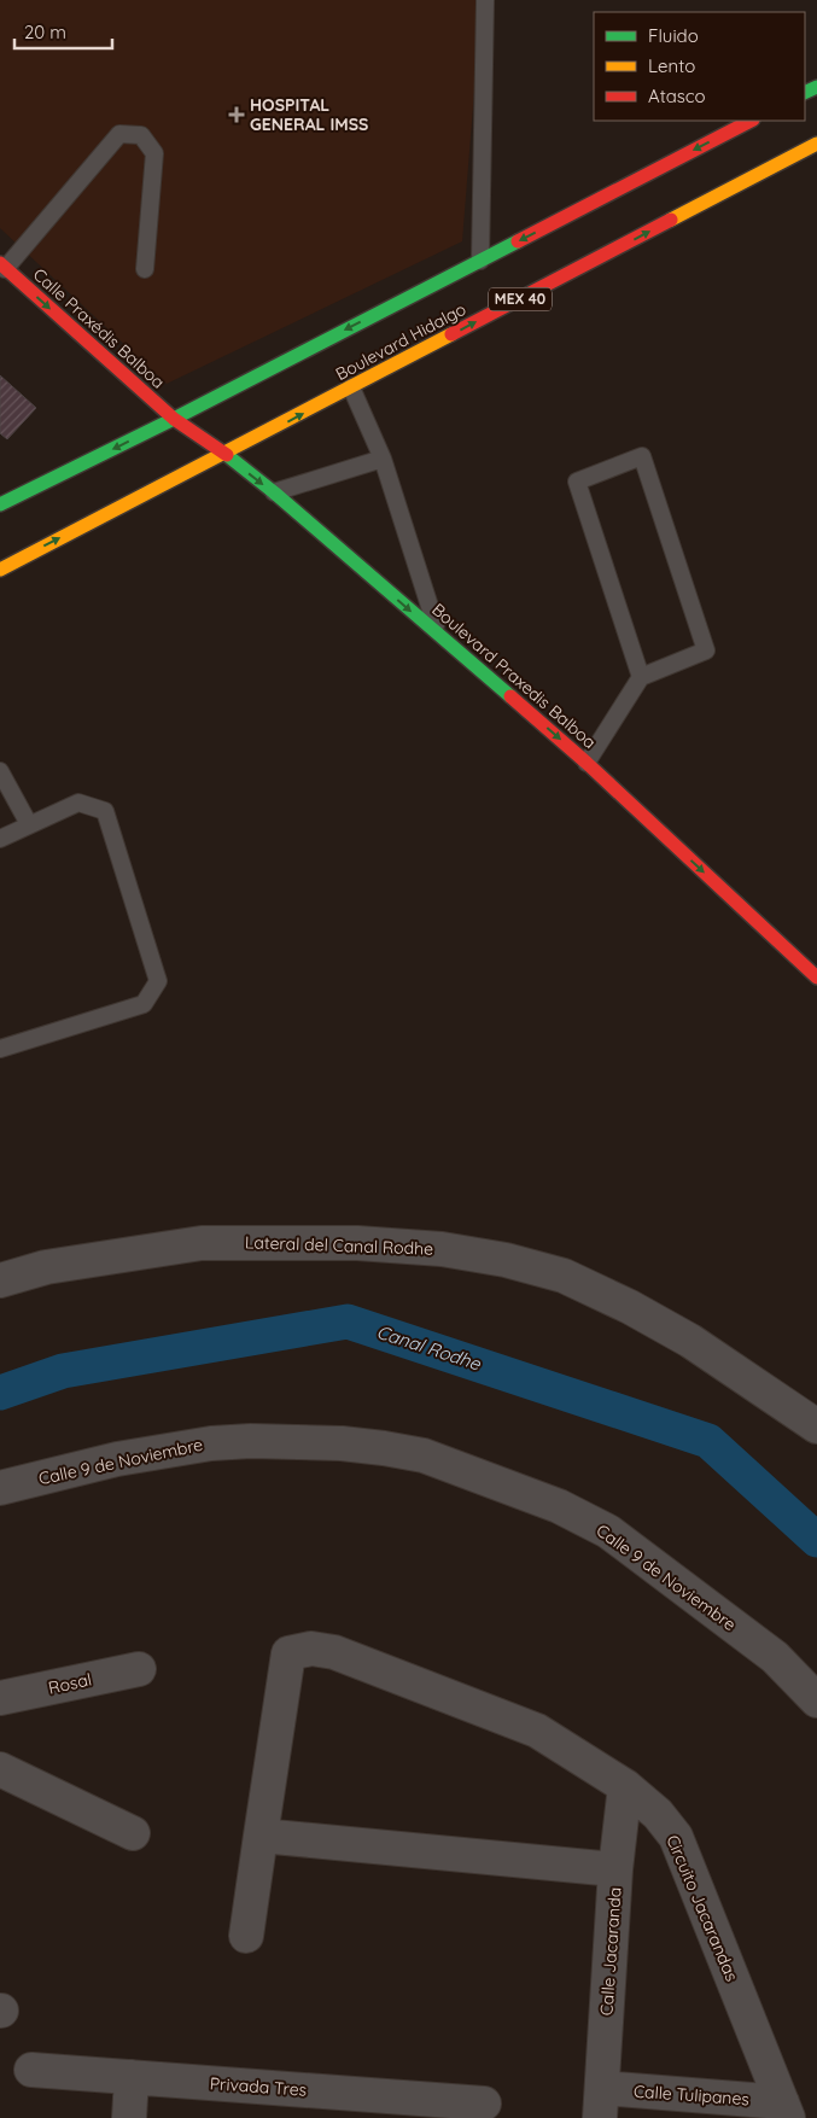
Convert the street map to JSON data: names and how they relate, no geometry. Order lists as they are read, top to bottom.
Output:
{
  "streets": {
    "main road": [
      "MEX 40",
      "Calle Praxédis Balboa",
      "Boulevard Hidalgo",
      "Boulevard Praxedis Balboa"
    ],
    "street": [
      "Lateral del Canal Rodhe",
      "Calle 9 de Noviembre",
      "Rosal",
      "Circuito Jacarandas",
      "Calle Jacaranda",
      "Privada Tres",
      "Calle Tulipanes"
    ]
  },
  "crossings": [
    ["Calle Praxédis Balboa", "Boulevard Hidalgo"],
    ["Calle Praxédis Balboa", "Boulevard Praxedis Balboa"],
    ["Boulevard Hidalgo", "Boulevard Praxedis Balboa"],
    ["Circuito Jacarandas", "Calle Jacaranda"],
    ["Circuito Jacarandas", "Calle Tulipanes"],
    ["Calle Jacaranda", "Calle Tulipanes"]
  ],
  "one_way": ["Calle Praxédis Balboa", "Boulevard Praxedis Balboa"],
  "water": ["Canal Rodhe"],
  "places": {
    "health": ["HOSPITAL GENERAL IMSS"]
  },
  "legend": ["Fluido", "Lento", "Atasco"],
  "scale_bar": "20 m"
}
